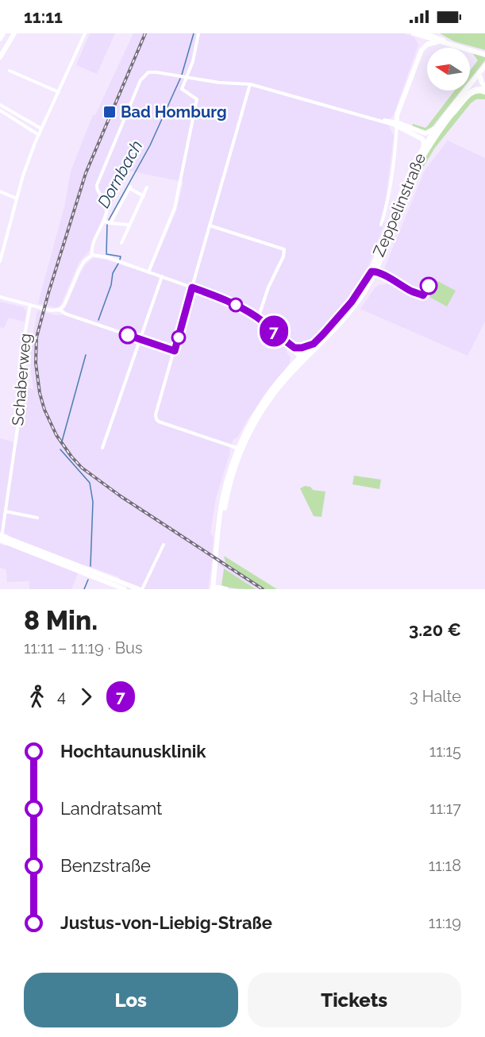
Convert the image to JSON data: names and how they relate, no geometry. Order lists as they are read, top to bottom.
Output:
{
  "streets": {
    "main road": ["Zeppelinstraße"],
    "street": ["Schaberweg"]
  },
  "water": ["Dornbach"],
  "places": {
    "transit": ["Bad Homburg"]
  },
  "lines": ["bus line 7"],
  "north": "left",
  "page": {
    "status": "11:11",
    "on_map": "7",
    "heading": ["8 Min.", "11:11 – 11:19 · Bus", "3.20 €"],
    "legs": ["4", "7", "3 Halte"],
    "list": [
      {
        "name": "Hochtaunusklinik",
        "value": "11:15"
      },
      {
        "name": "Landratsamt",
        "value": "11:17"
      },
      {
        "name": "Benzstraße",
        "value": "11:18"
      },
      {
        "name": "Justus-von-Liebig-Straße",
        "value": "11:19"
      }
    ],
    "buttons": ["Los", "Tickets"]
  }
}
